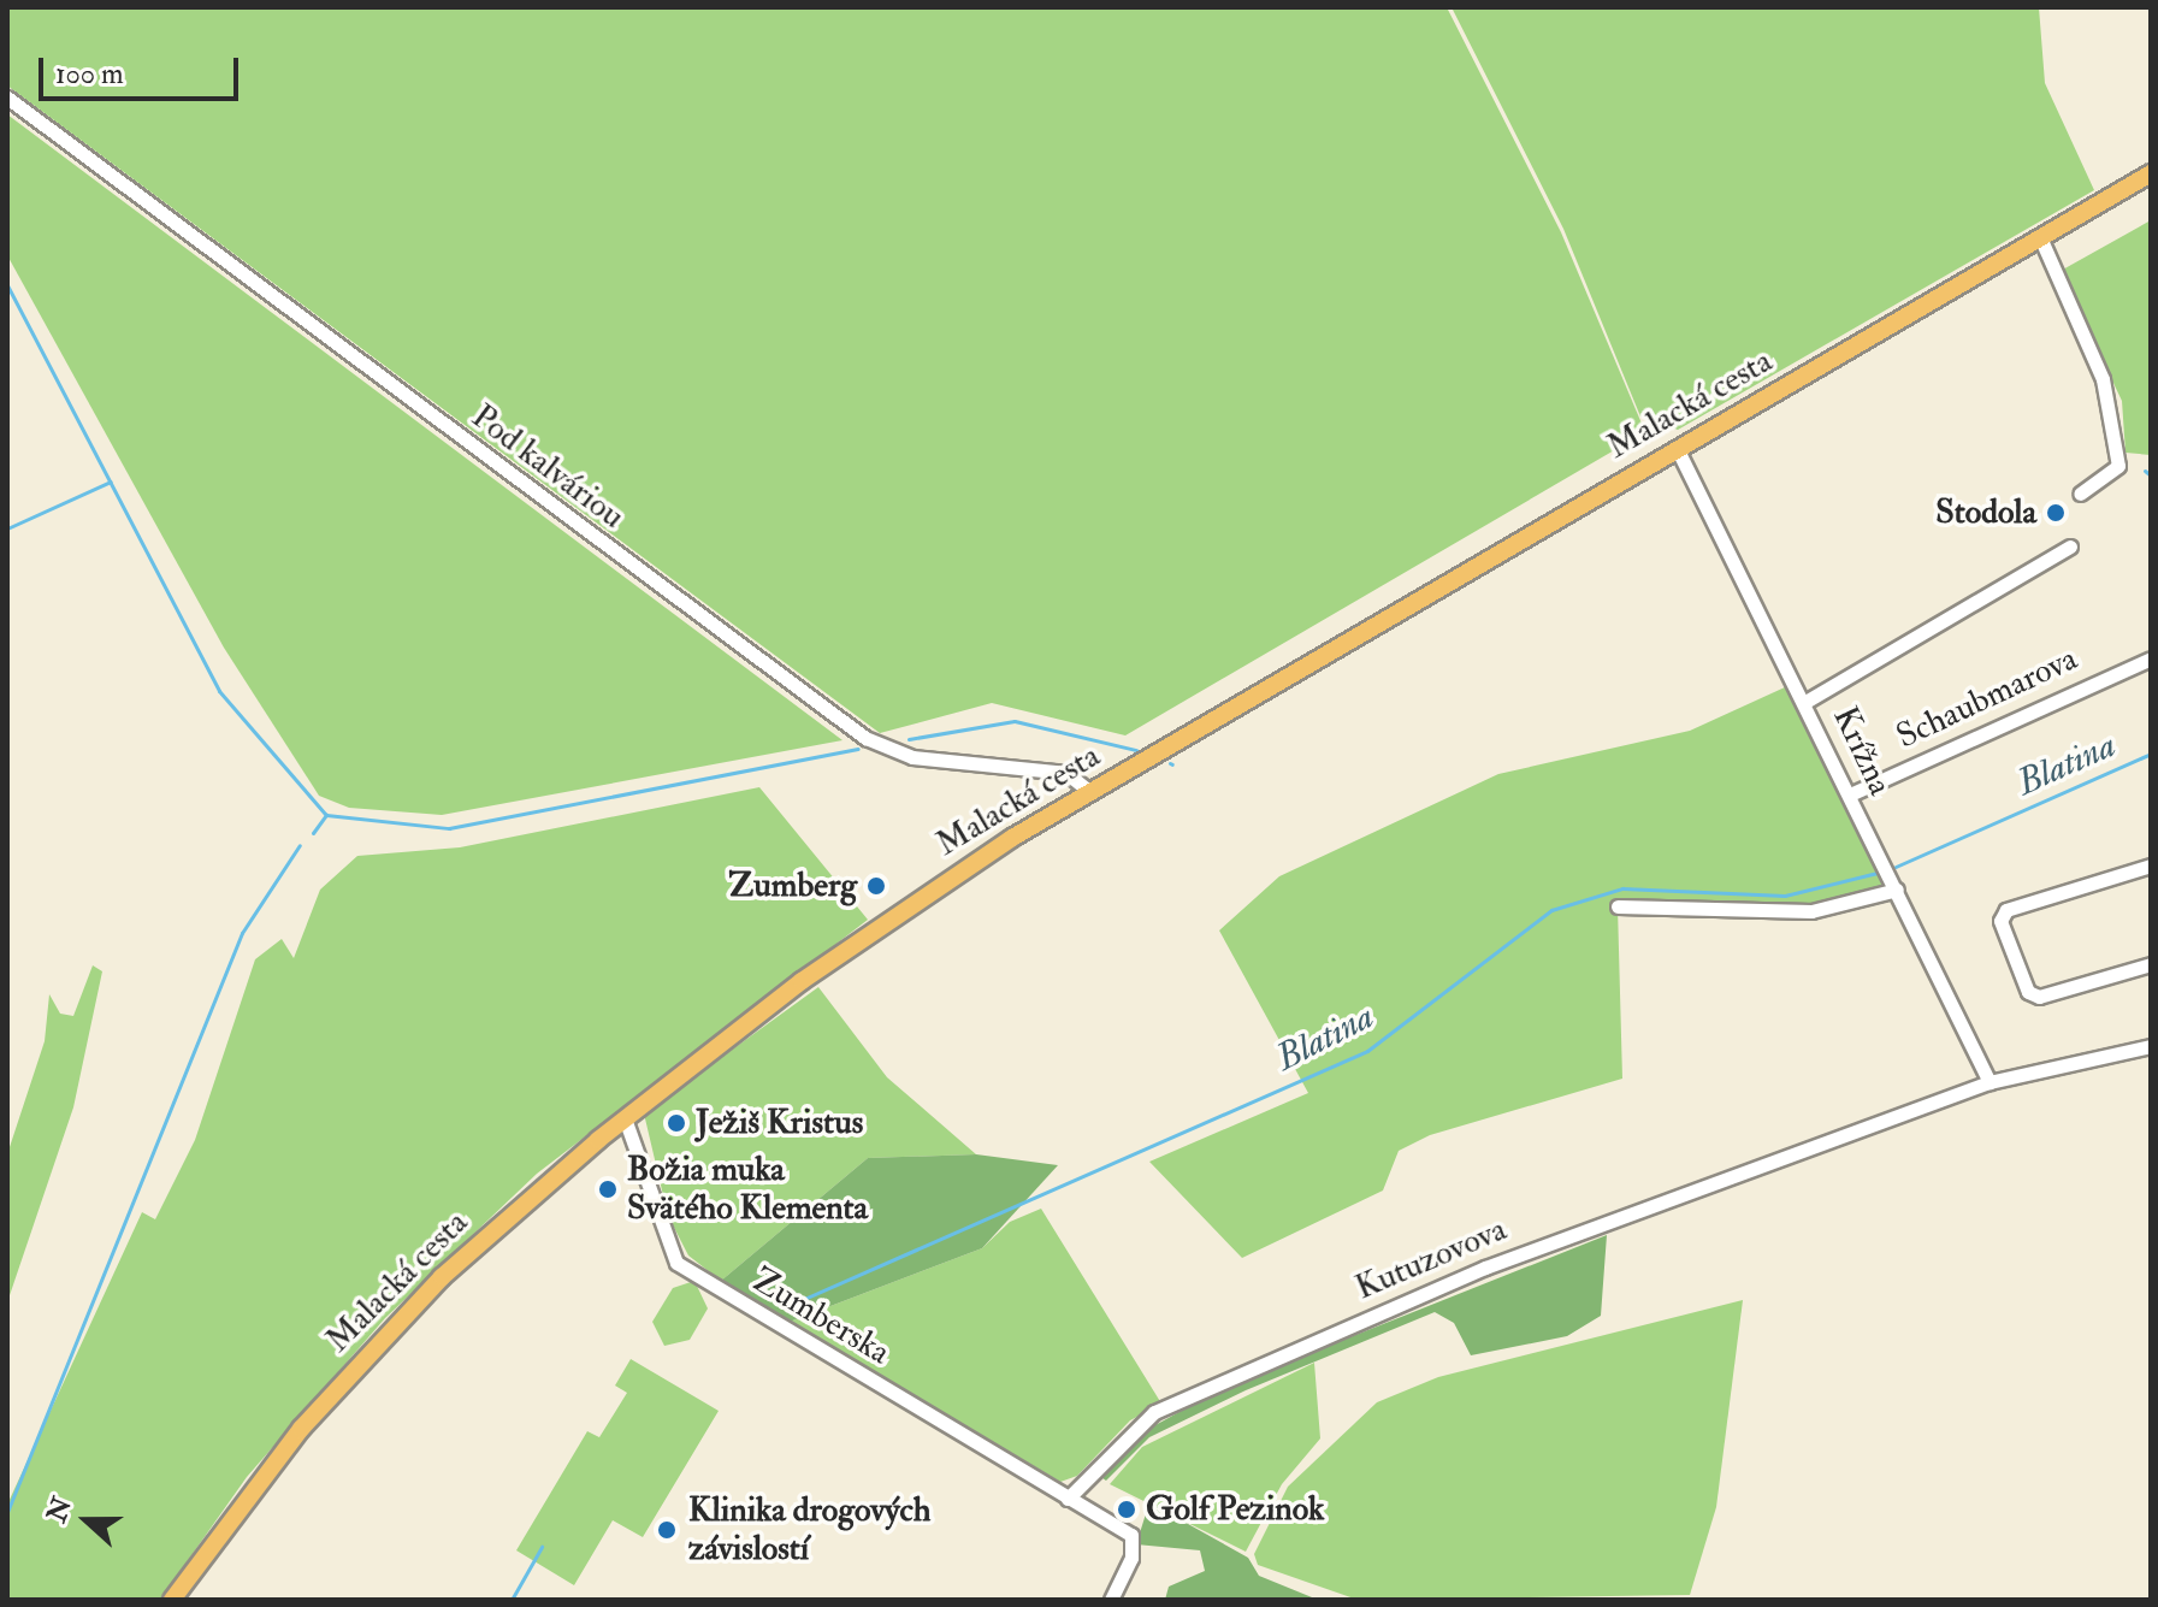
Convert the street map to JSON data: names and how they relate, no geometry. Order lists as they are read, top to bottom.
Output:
{
  "streets": {
    "main road": ["Malacká cesta"],
    "street": [
      "Pod kalváriou",
      "Schaubmarova",
      "Krížna",
      "Kutuzovova",
      "Zumberska"
    ]
  },
  "crossings": [
    ["Malacká cesta", "Pod kalváriou"],
    ["Malacká cesta", "Krížna"],
    ["Malacká cesta", "Zumberska"],
    ["Schaubmarova", "Krížna"],
    ["Krížna", "Kutuzovova"],
    ["Kutuzovova", "Zumberska"]
  ],
  "water": ["Blatina"],
  "places": [
    "Stodola",
    "Zumberg",
    "Ježiš Kristus",
    "Božia muka Svätého Klementa",
    "Golf Pezinok",
    "Klinika drogových závislostí"
  ],
  "scale_bar": "100 m",
  "north": "left"
}
